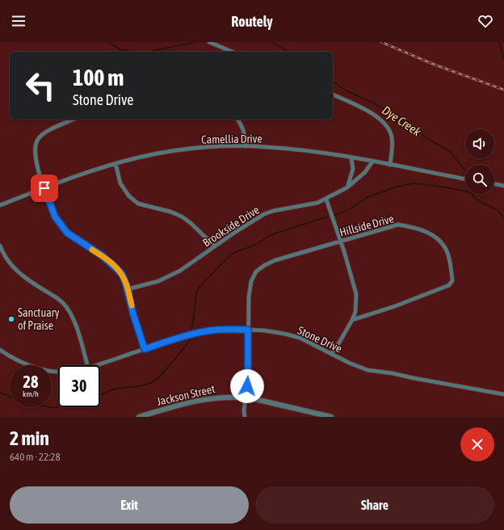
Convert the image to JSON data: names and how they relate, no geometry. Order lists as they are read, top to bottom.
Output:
{
  "streets": {
    "street": [
      "Camellia Drive",
      "Hillside Drive",
      "Brookside Drive",
      "Stone Drive",
      "Jackson Street"
    ]
  },
  "crossings": [
    ["Camellia Drive", "Brookside Drive"],
    ["Hillside Drive", "Stone Drive"],
    ["Hillside Drive", "Jackson Street"]
  ],
  "water": ["Dye Creek"],
  "places": ["Sanctuary of Praise"],
  "page": {
    "header": "Routely",
    "turn": ["100 m", "Stone Drive"],
    "speed": "28 km/h",
    "limit": "30",
    "heading": ["2 min", "640 m · 22:28"],
    "buttons": ["Exit", "Share"]
  }
}
